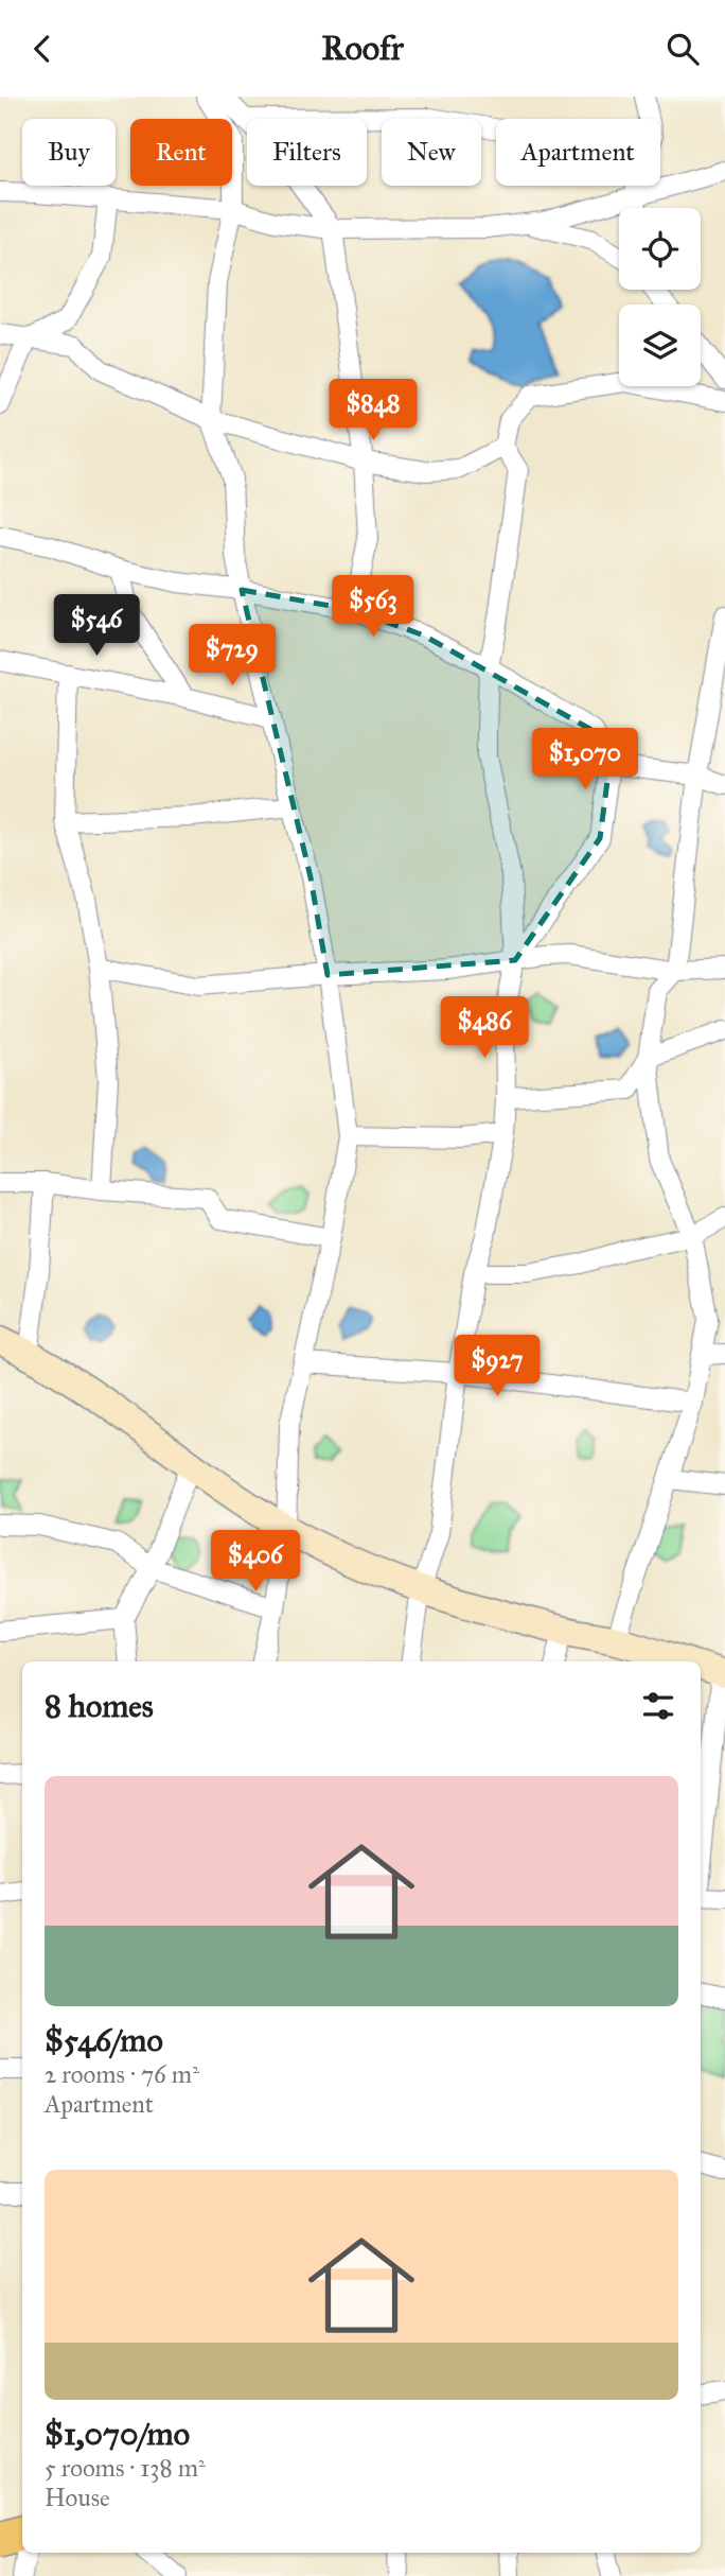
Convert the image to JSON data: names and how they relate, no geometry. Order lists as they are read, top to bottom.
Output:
{
  "page": {
    "header": "Roofr",
    "chip": [
      "Buy",
      "Rent",
      "Filters",
      "New",
      "Apartment"
    ],
    "price": [
      "$848",
      "$563",
      "$546",
      "$729",
      "$1,070",
      "$486",
      "$927",
      "$406"
    ],
    "heading": "8 homes",
    "list": [
      {
        "name": "$546/mo",
        "note": "2 rooms · 76 m² · Apartment"
      },
      {
        "name": "$1,070/mo",
        "note": "5 rooms · 138 m² · House"
      }
    ]
  }
}
